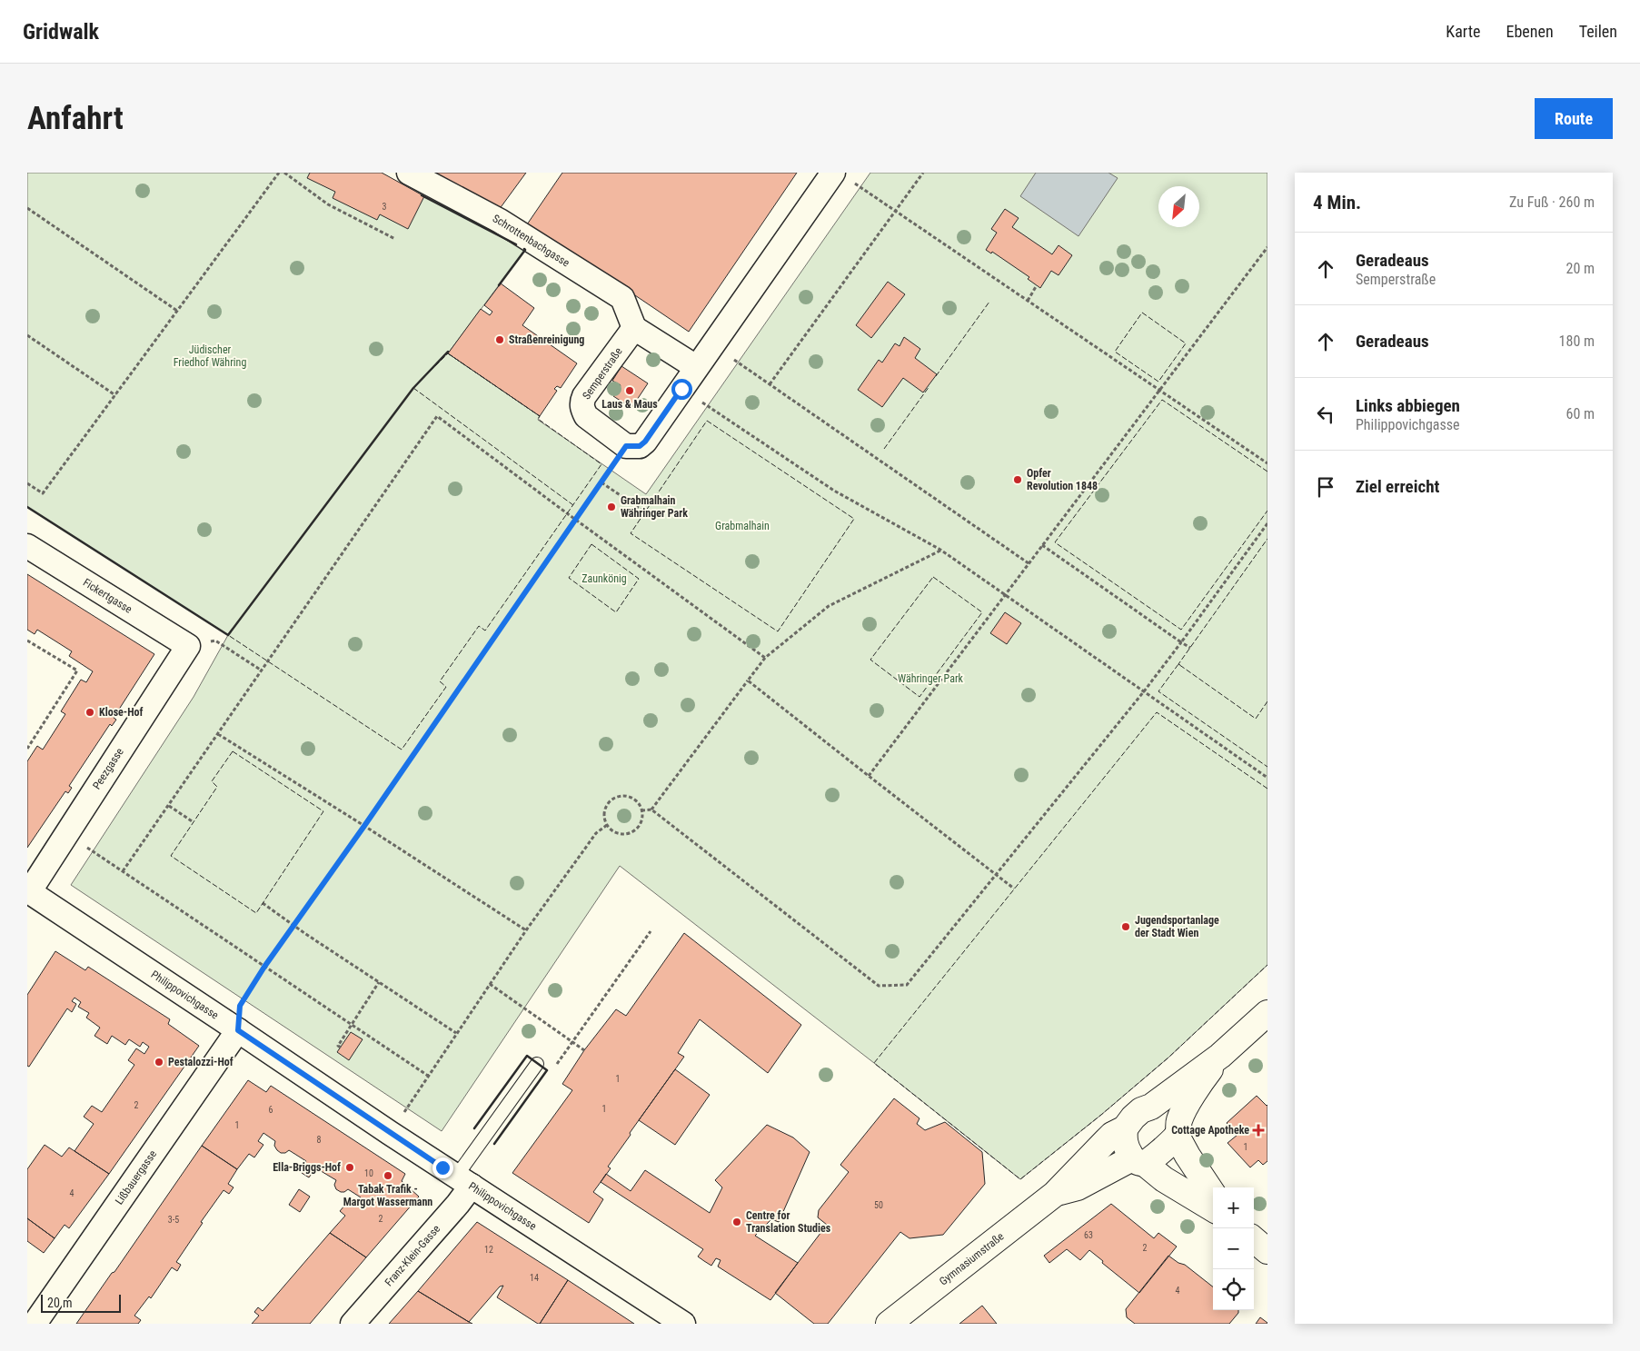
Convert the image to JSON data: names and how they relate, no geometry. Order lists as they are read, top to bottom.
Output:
{
  "streets": {
    "street": [
      "Schrottenbachgasse",
      "Semperstraße",
      "Fickertgasse",
      "Peezgasse",
      "Philippovichgasse",
      "Lißbauergasse",
      "Franz-Klein-Gasse",
      "Gymnasiumstraße"
    ]
  },
  "crossings": [
    ["Schrottenbachgasse", "Semperstraße"],
    ["Fickertgasse", "Peezgasse"],
    ["Peezgasse", "Philippovichgasse"],
    ["Philippovichgasse", "Lißbauergasse"],
    ["Philippovichgasse", "Franz-Klein-Gasse"]
  ],
  "parks": [
    "Jüdischer Friedhof Währing",
    "Grabmalhain",
    "Zaunkönig",
    "Währinger Park"
  ],
  "places": {
    "other": [
      "Straßenreinigung",
      "Laus & Maus",
      "Opfer Revolution 1848",
      "Grabmalhain Währinger Park",
      "Klose-Hof",
      "Jugendsportanlage der Stadt Wien",
      "Pestalozzi-Hof",
      "Ella-Briggs-Hof",
      "Tabak Trafik - Margot Wassermann",
      "Centre for Translation Studies"
    ],
    "health": ["Cottage Apotheke"]
  },
  "house_numbers": [
    "3",
    "1",
    "2",
    "1",
    "6",
    "1",
    "8",
    "1",
    "10",
    "4",
    "50",
    "2",
    "3-5",
    "63",
    "2",
    "12",
    "14",
    "4"
  ],
  "scale_bar": "20 m",
  "north": "bottom left",
  "page": {
    "header": "Gridwalk",
    "nav": ["Karte", "Ebenen", "Teilen"],
    "buttons": "Route",
    "title": "Anfahrt",
    "heading": ["4 Min.", "Zu Fuß · 260 m"],
    "list": [
      ["Geradeaus", "Semperstraße", "20 m"],
      ["Geradeaus", "180 m"],
      ["Links abbiegen", "Philippovichgasse", "60 m"],
      "Ziel erreicht"
    ],
    "map_buttons": ["+", "−"],
    "scale": "20 m"
  }
}
